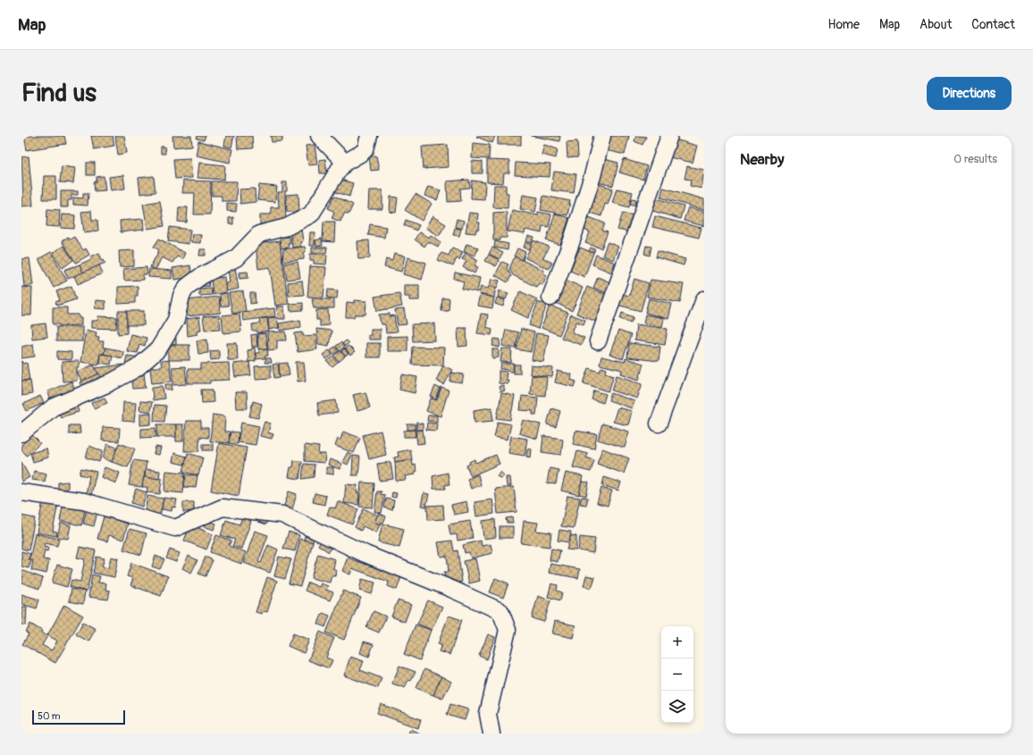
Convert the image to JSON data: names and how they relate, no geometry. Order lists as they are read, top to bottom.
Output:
{
  "scale_bar": "50 m",
  "page": {
    "header": "Map",
    "nav": [
      "Home",
      "Map",
      "About",
      "Contact"
    ],
    "buttons": "Directions",
    "title": "Find us",
    "heading": ["Nearby", "0 results"],
    "map_buttons": ["+", "−"],
    "scale": "50 m"
  }
}
